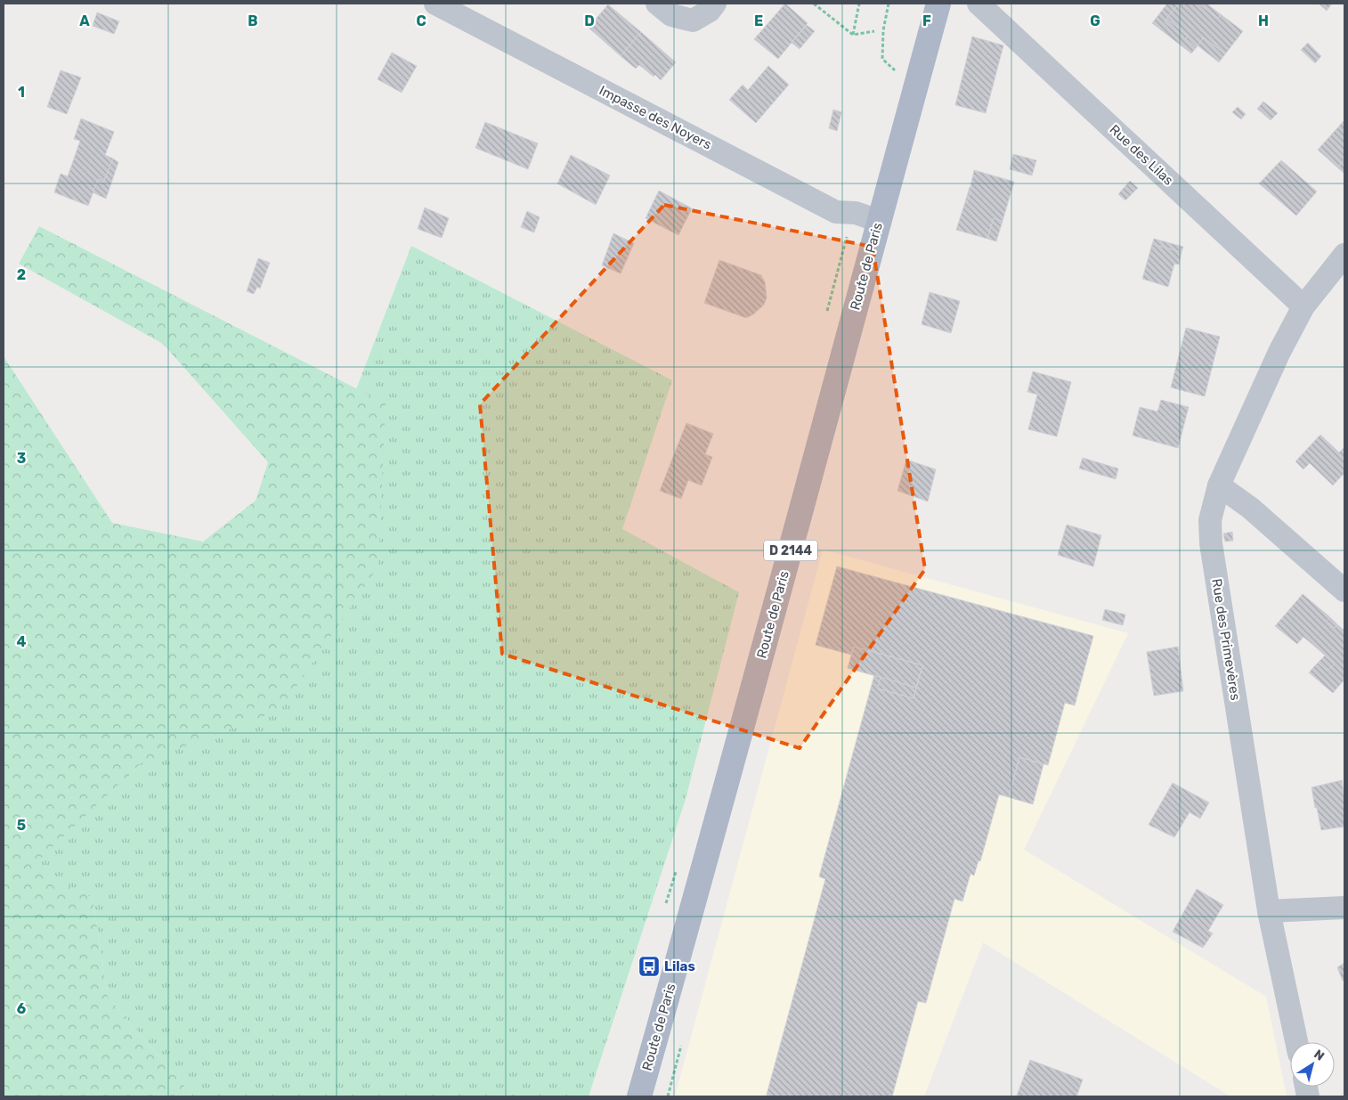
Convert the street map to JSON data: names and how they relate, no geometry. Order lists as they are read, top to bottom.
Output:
{
  "streets": {
    "main road": ["Route de Paris", "D 2144"],
    "street": ["Impasse des Noyers", "Rue des Lilas", "Rue des Primevères"]
  },
  "crossings": [
    ["Impasse des Noyers", "Route de Paris"],
    ["Rue des Lilas", "Rue des Primevères"]
  ],
  "places": {
    "bus stop": ["Lilas"]
  },
  "north": "top right",
  "grid": {
    "columns": [
      "A",
      "B",
      "C",
      "D",
      "E",
      "F",
      "G",
      "H"
    ],
    "rows": [
      "1",
      "2",
      "3",
      "4",
      "5",
      "6"
    ]
  }
}
